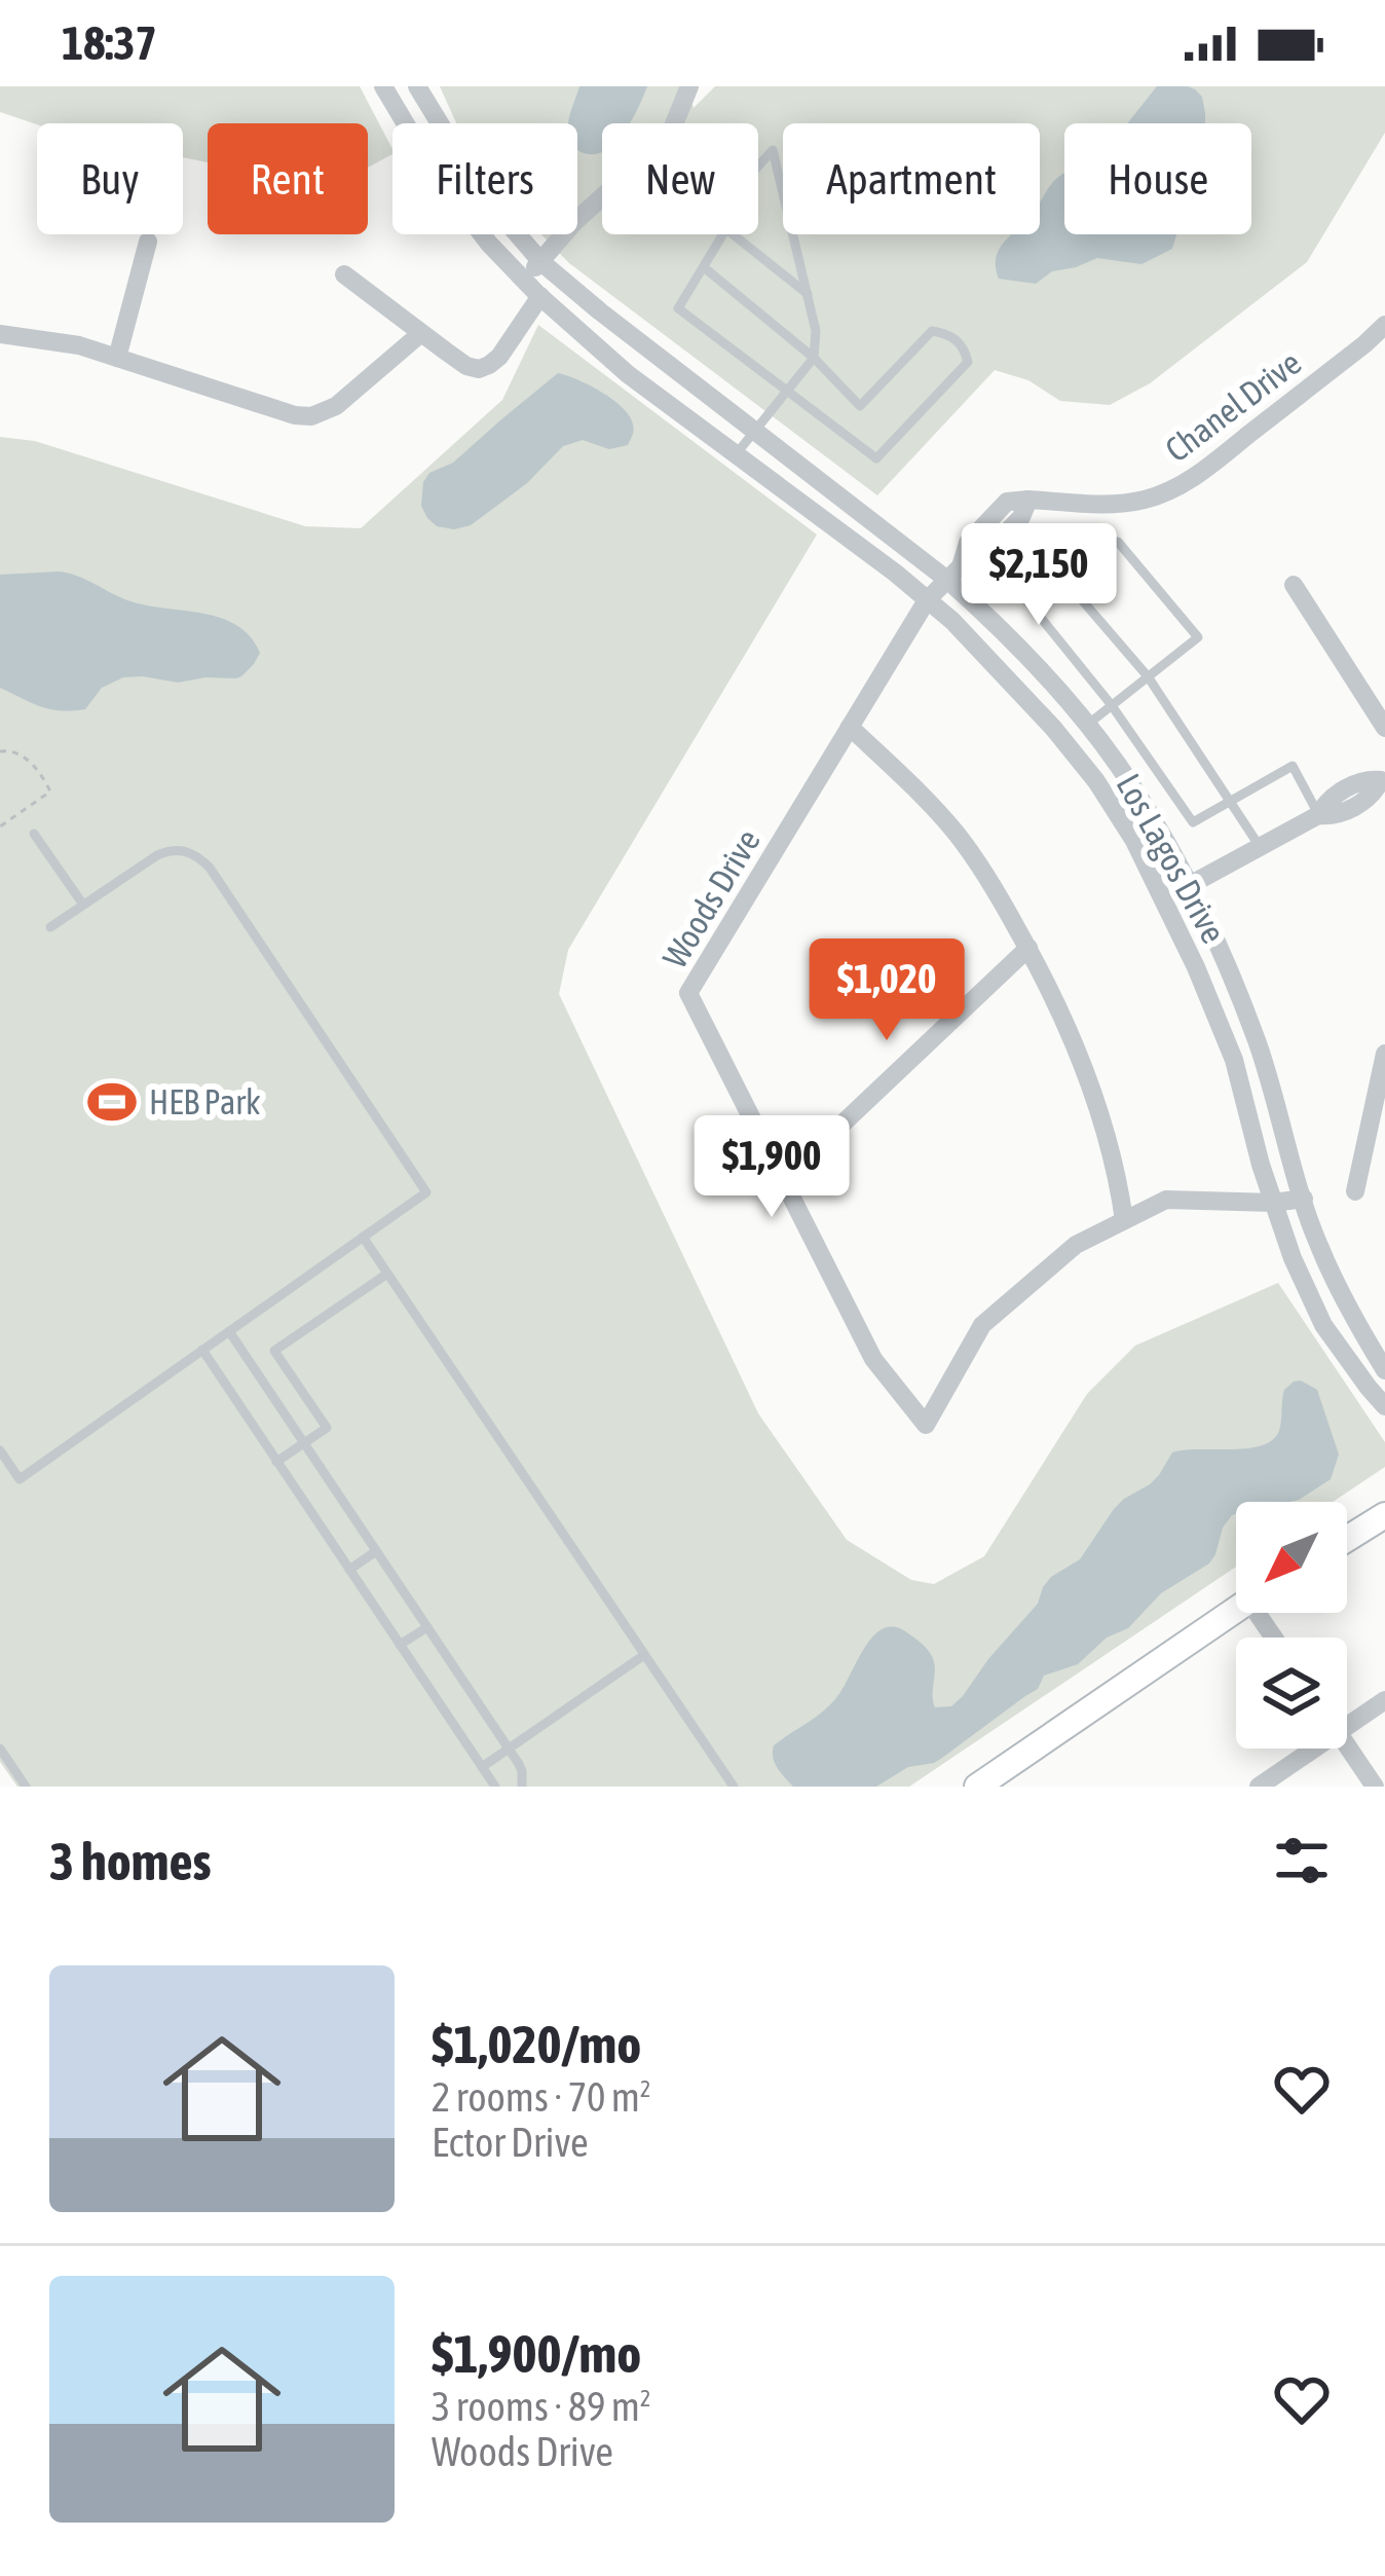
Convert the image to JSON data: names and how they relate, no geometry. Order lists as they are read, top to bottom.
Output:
{
  "streets": {
    "street": ["Chanel Drive", "Los Lagos Drive", "Woods Drive"]
  },
  "crossings": [
    ["Chanel Drive", "Woods Drive"],
    ["Los Lagos Drive", "Woods Drive"]
  ],
  "places": {
    "sports": ["HEB Park"]
  },
  "north": "bottom left",
  "page": {
    "status": "18:37",
    "chip": [
      "Buy",
      "Rent",
      "Filters",
      "New",
      "Apartment",
      "House"
    ],
    "price": ["$2,150", "$1,020", "$1,900"],
    "heading": "3 homes",
    "list": [
      {
        "name": "$1,020/mo",
        "note": "2 rooms · 70 m² · Ector Drive"
      },
      {
        "name": "$1,900/mo",
        "note": "3 rooms · 89 m² · Woods Drive"
      }
    ]
  }
}
